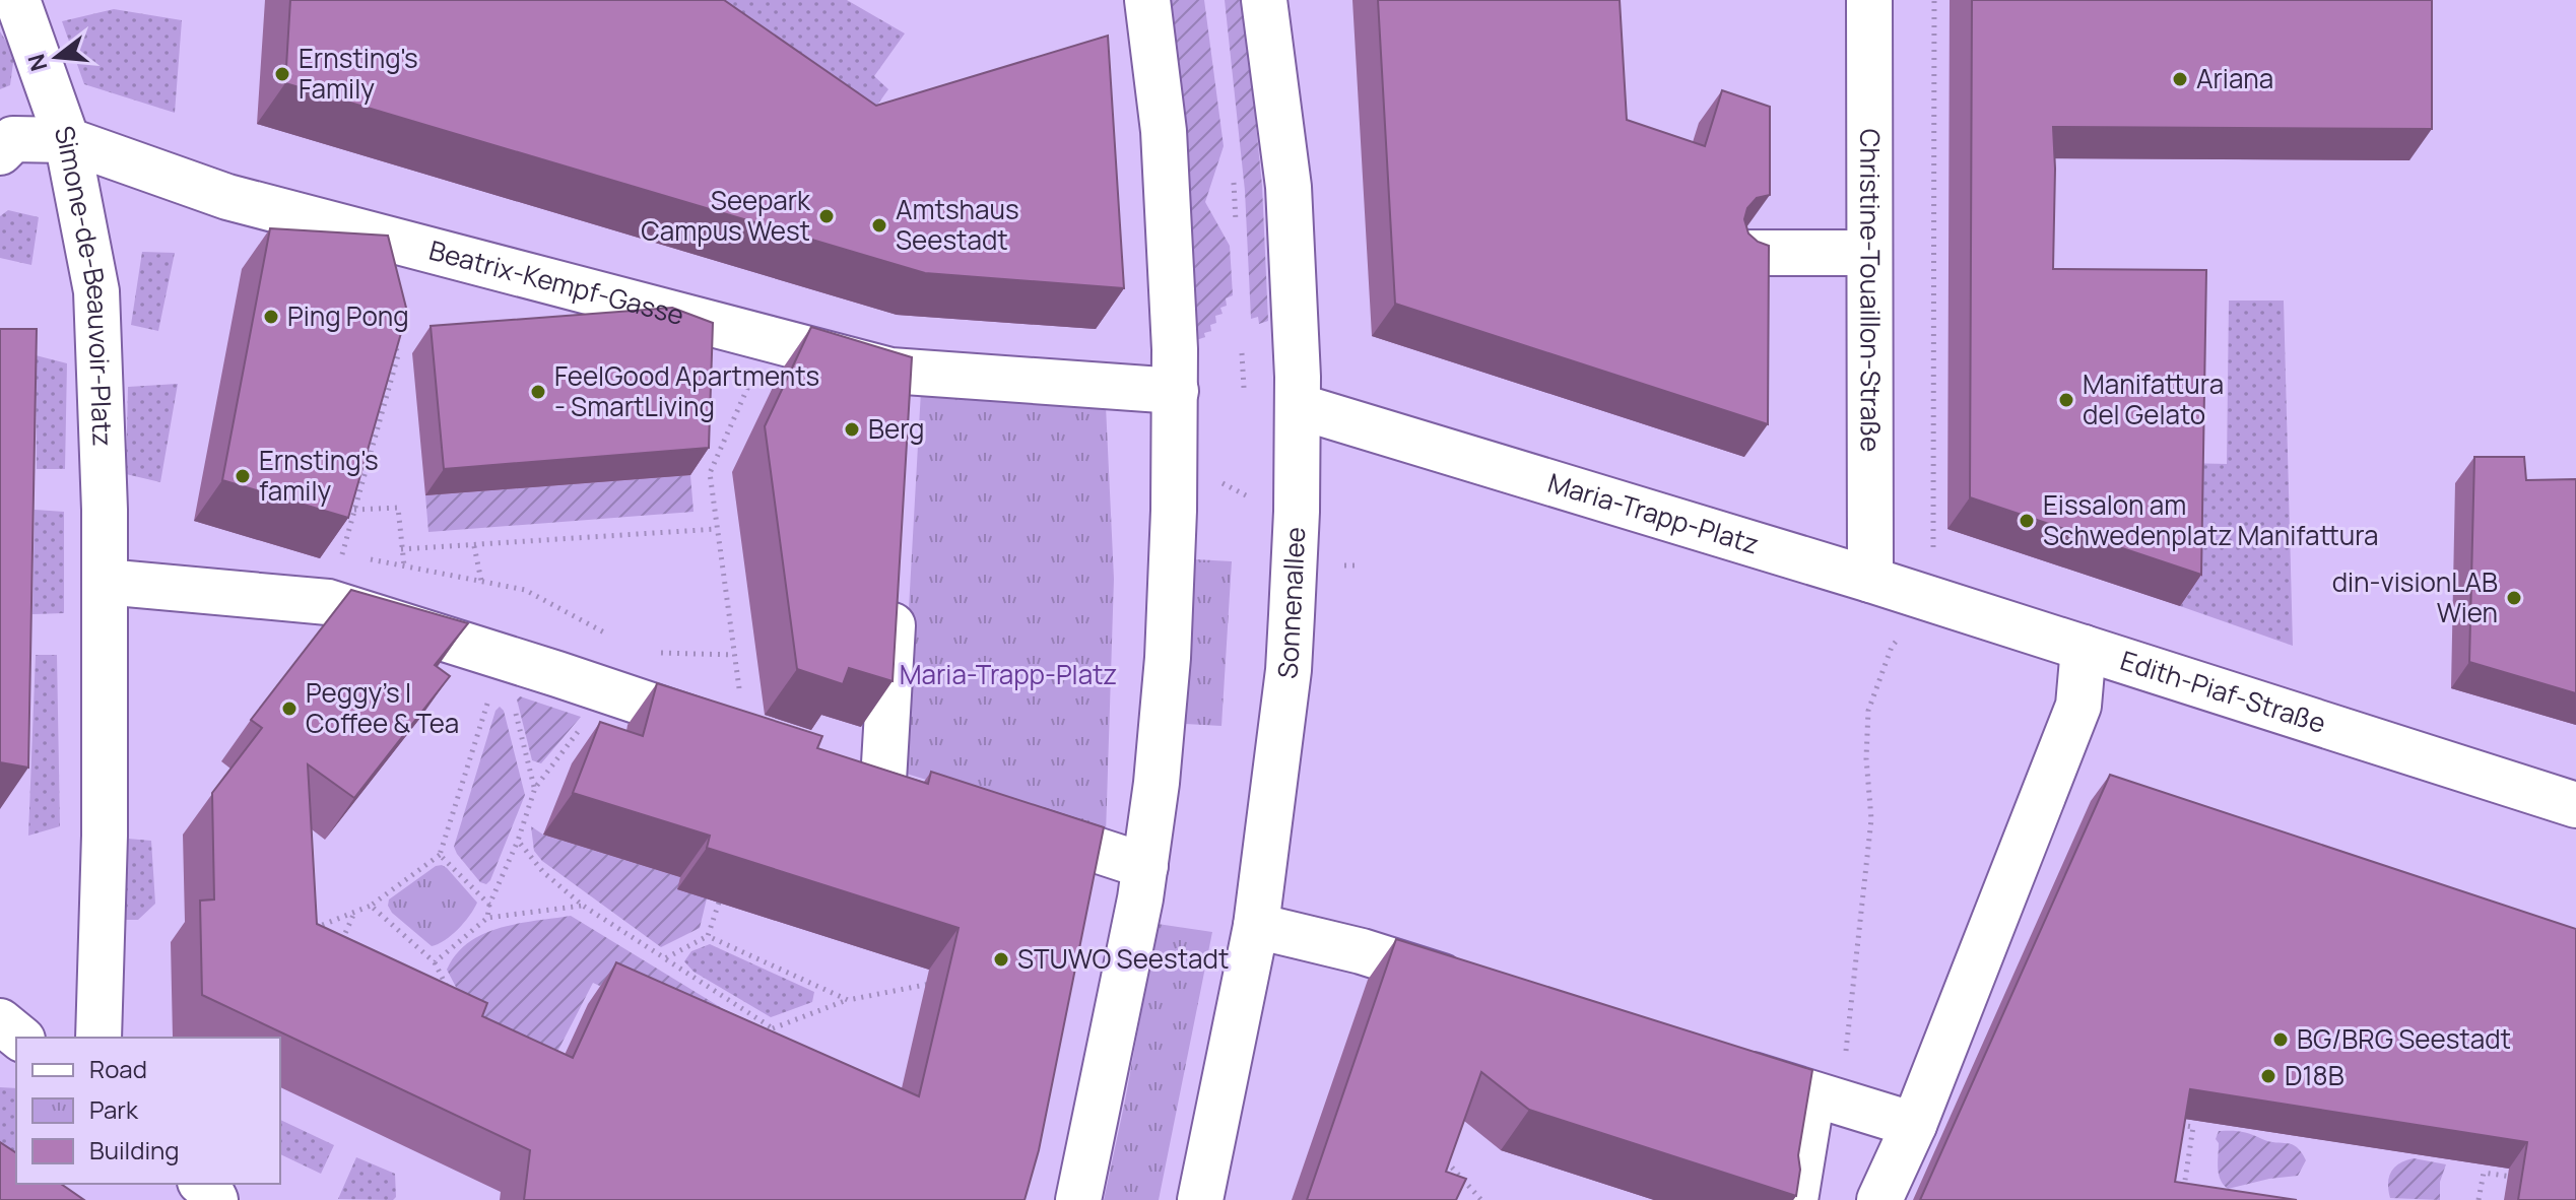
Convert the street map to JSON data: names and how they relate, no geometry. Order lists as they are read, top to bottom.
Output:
{
  "streets": {
    "street": [
      "Beatrix-Kempf-Gasse",
      "Simone-de-Beauvoir-Platz",
      "Christine-Touaillon-Straße",
      "Maria-Trapp-Platz",
      "Sonnenallee",
      "Edith-Piaf-Straße"
    ]
  },
  "crossings": [
    ["Beatrix-Kempf-Gasse", "Simone-de-Beauvoir-Platz"],
    ["Christine-Touaillon-Straße", "Maria-Trapp-Platz"],
    ["Christine-Touaillon-Straße", "Edith-Piaf-Straße"],
    ["Maria-Trapp-Platz", "Sonnenallee"],
    ["Maria-Trapp-Platz", "Edith-Piaf-Straße"]
  ],
  "parks": ["Maria-Trapp-Platz"],
  "places": [
    "Ernsting's Family",
    "Ariana",
    "Seepark Campus West",
    "Amtshaus Seestadt",
    "Ping Pong",
    "FeelGood Apartments - SmartLiving",
    "Manifattura del Gelato",
    "Berg",
    "Ernsting's family",
    "Eissalon am Schwedenplatz Manifattura",
    "din-visionLAB Wien",
    "Peggy's | Coffee & Tea",
    "STUWO Seestadt",
    "BG/BRG Seestadt",
    "D18B"
  ],
  "legend": ["Road", "Park", "Building"],
  "north": "left"
}
